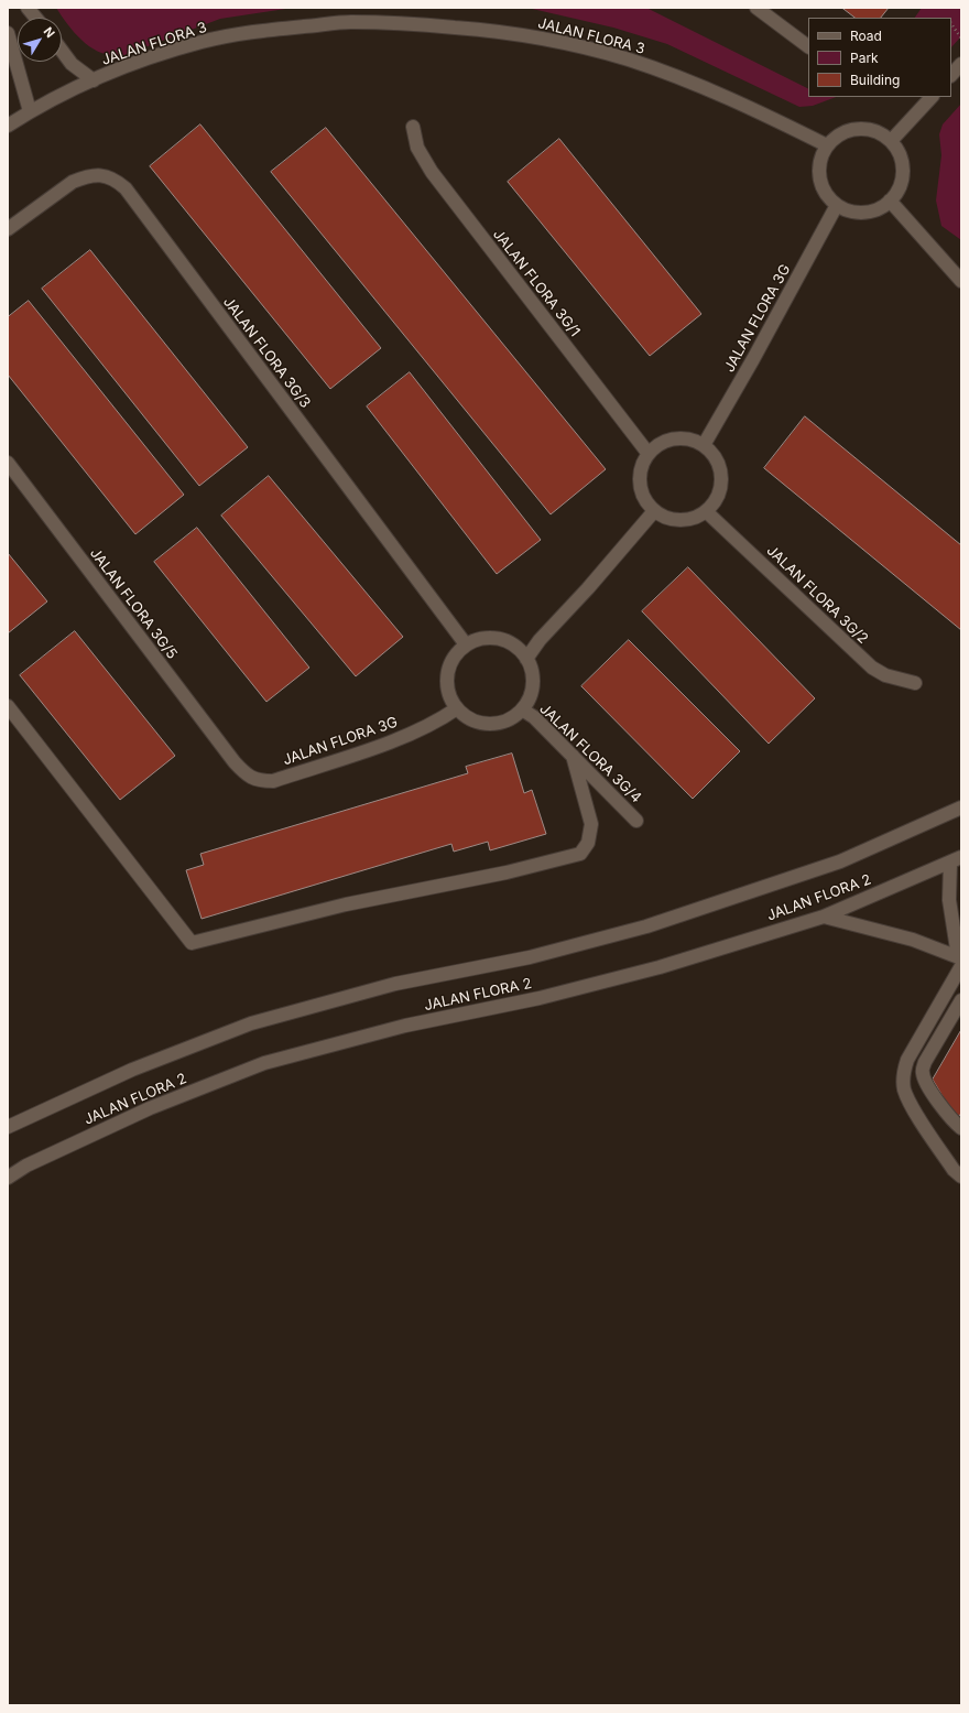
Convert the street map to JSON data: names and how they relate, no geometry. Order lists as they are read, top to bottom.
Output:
{
  "streets": {
    "street": [
      "JALAN FLORA 3",
      "JALAN FLORA 3G/1",
      "JALAN FLORA 3G",
      "JALAN FLORA 3G/3",
      "JALAN FLORA 3G/2",
      "JALAN FLORA 3G/5",
      "JALAN FLORA 3G/4",
      "JALAN FLORA 2"
    ]
  },
  "crossings": [
    ["JALAN FLORA 3", "JALAN FLORA 3G"],
    ["JALAN FLORA 3G/1", "JALAN FLORA 3G"],
    ["JALAN FLORA 3G/1", "JALAN FLORA 3G/2"],
    ["JALAN FLORA 3G", "JALAN FLORA 3G/3"],
    ["JALAN FLORA 3G", "JALAN FLORA 3G/2"],
    ["JALAN FLORA 3G", "JALAN FLORA 3G/5"],
    ["JALAN FLORA 3G", "JALAN FLORA 3G/4"],
    ["JALAN FLORA 3G/3", "JALAN FLORA 3G/4"]
  ],
  "legend": ["Road", "Park", "Building"],
  "north": "top right"
}
